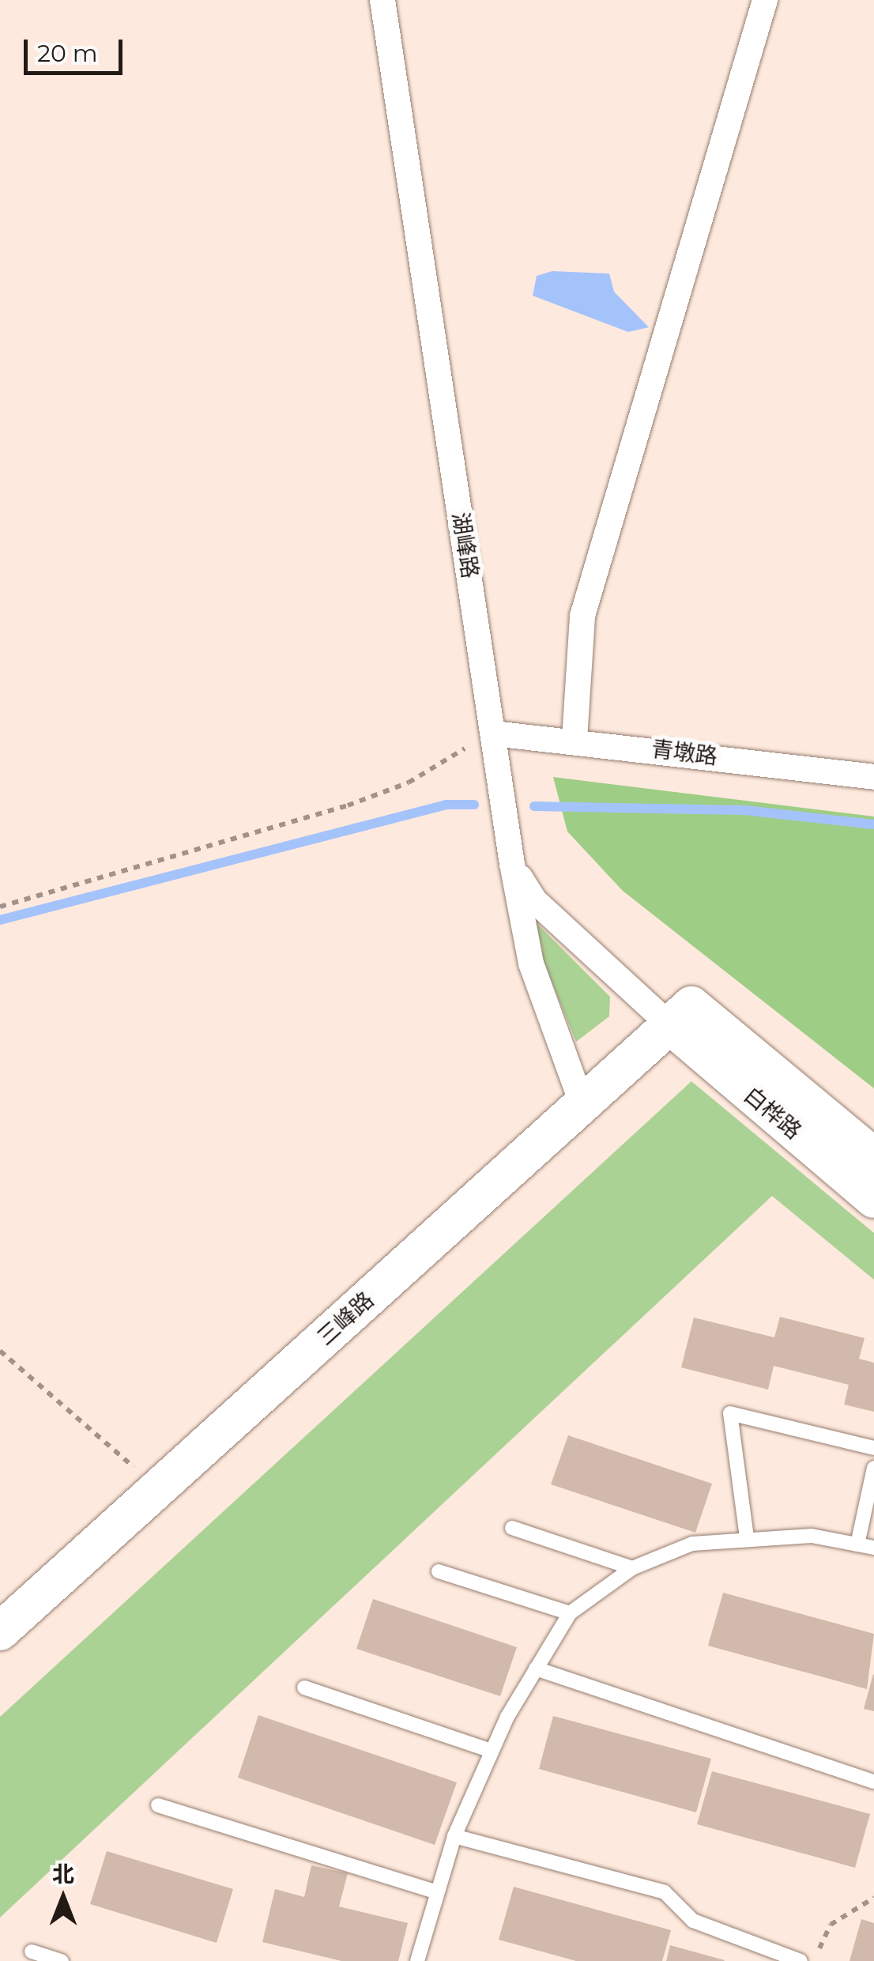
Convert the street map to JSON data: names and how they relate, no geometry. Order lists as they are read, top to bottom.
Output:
{
  "streets": {
    "main road": ["白桦路", "三峰路"],
    "street": ["湖峰路", "青墩路"]
  },
  "crossings": [
    ["湖峰路", "青墩路"],
    ["湖峰路", "白桦路"],
    ["湖峰路", "三峰路"],
    ["白桦路", "三峰路"]
  ],
  "scale_bar": "20 m",
  "north": "top"
}
